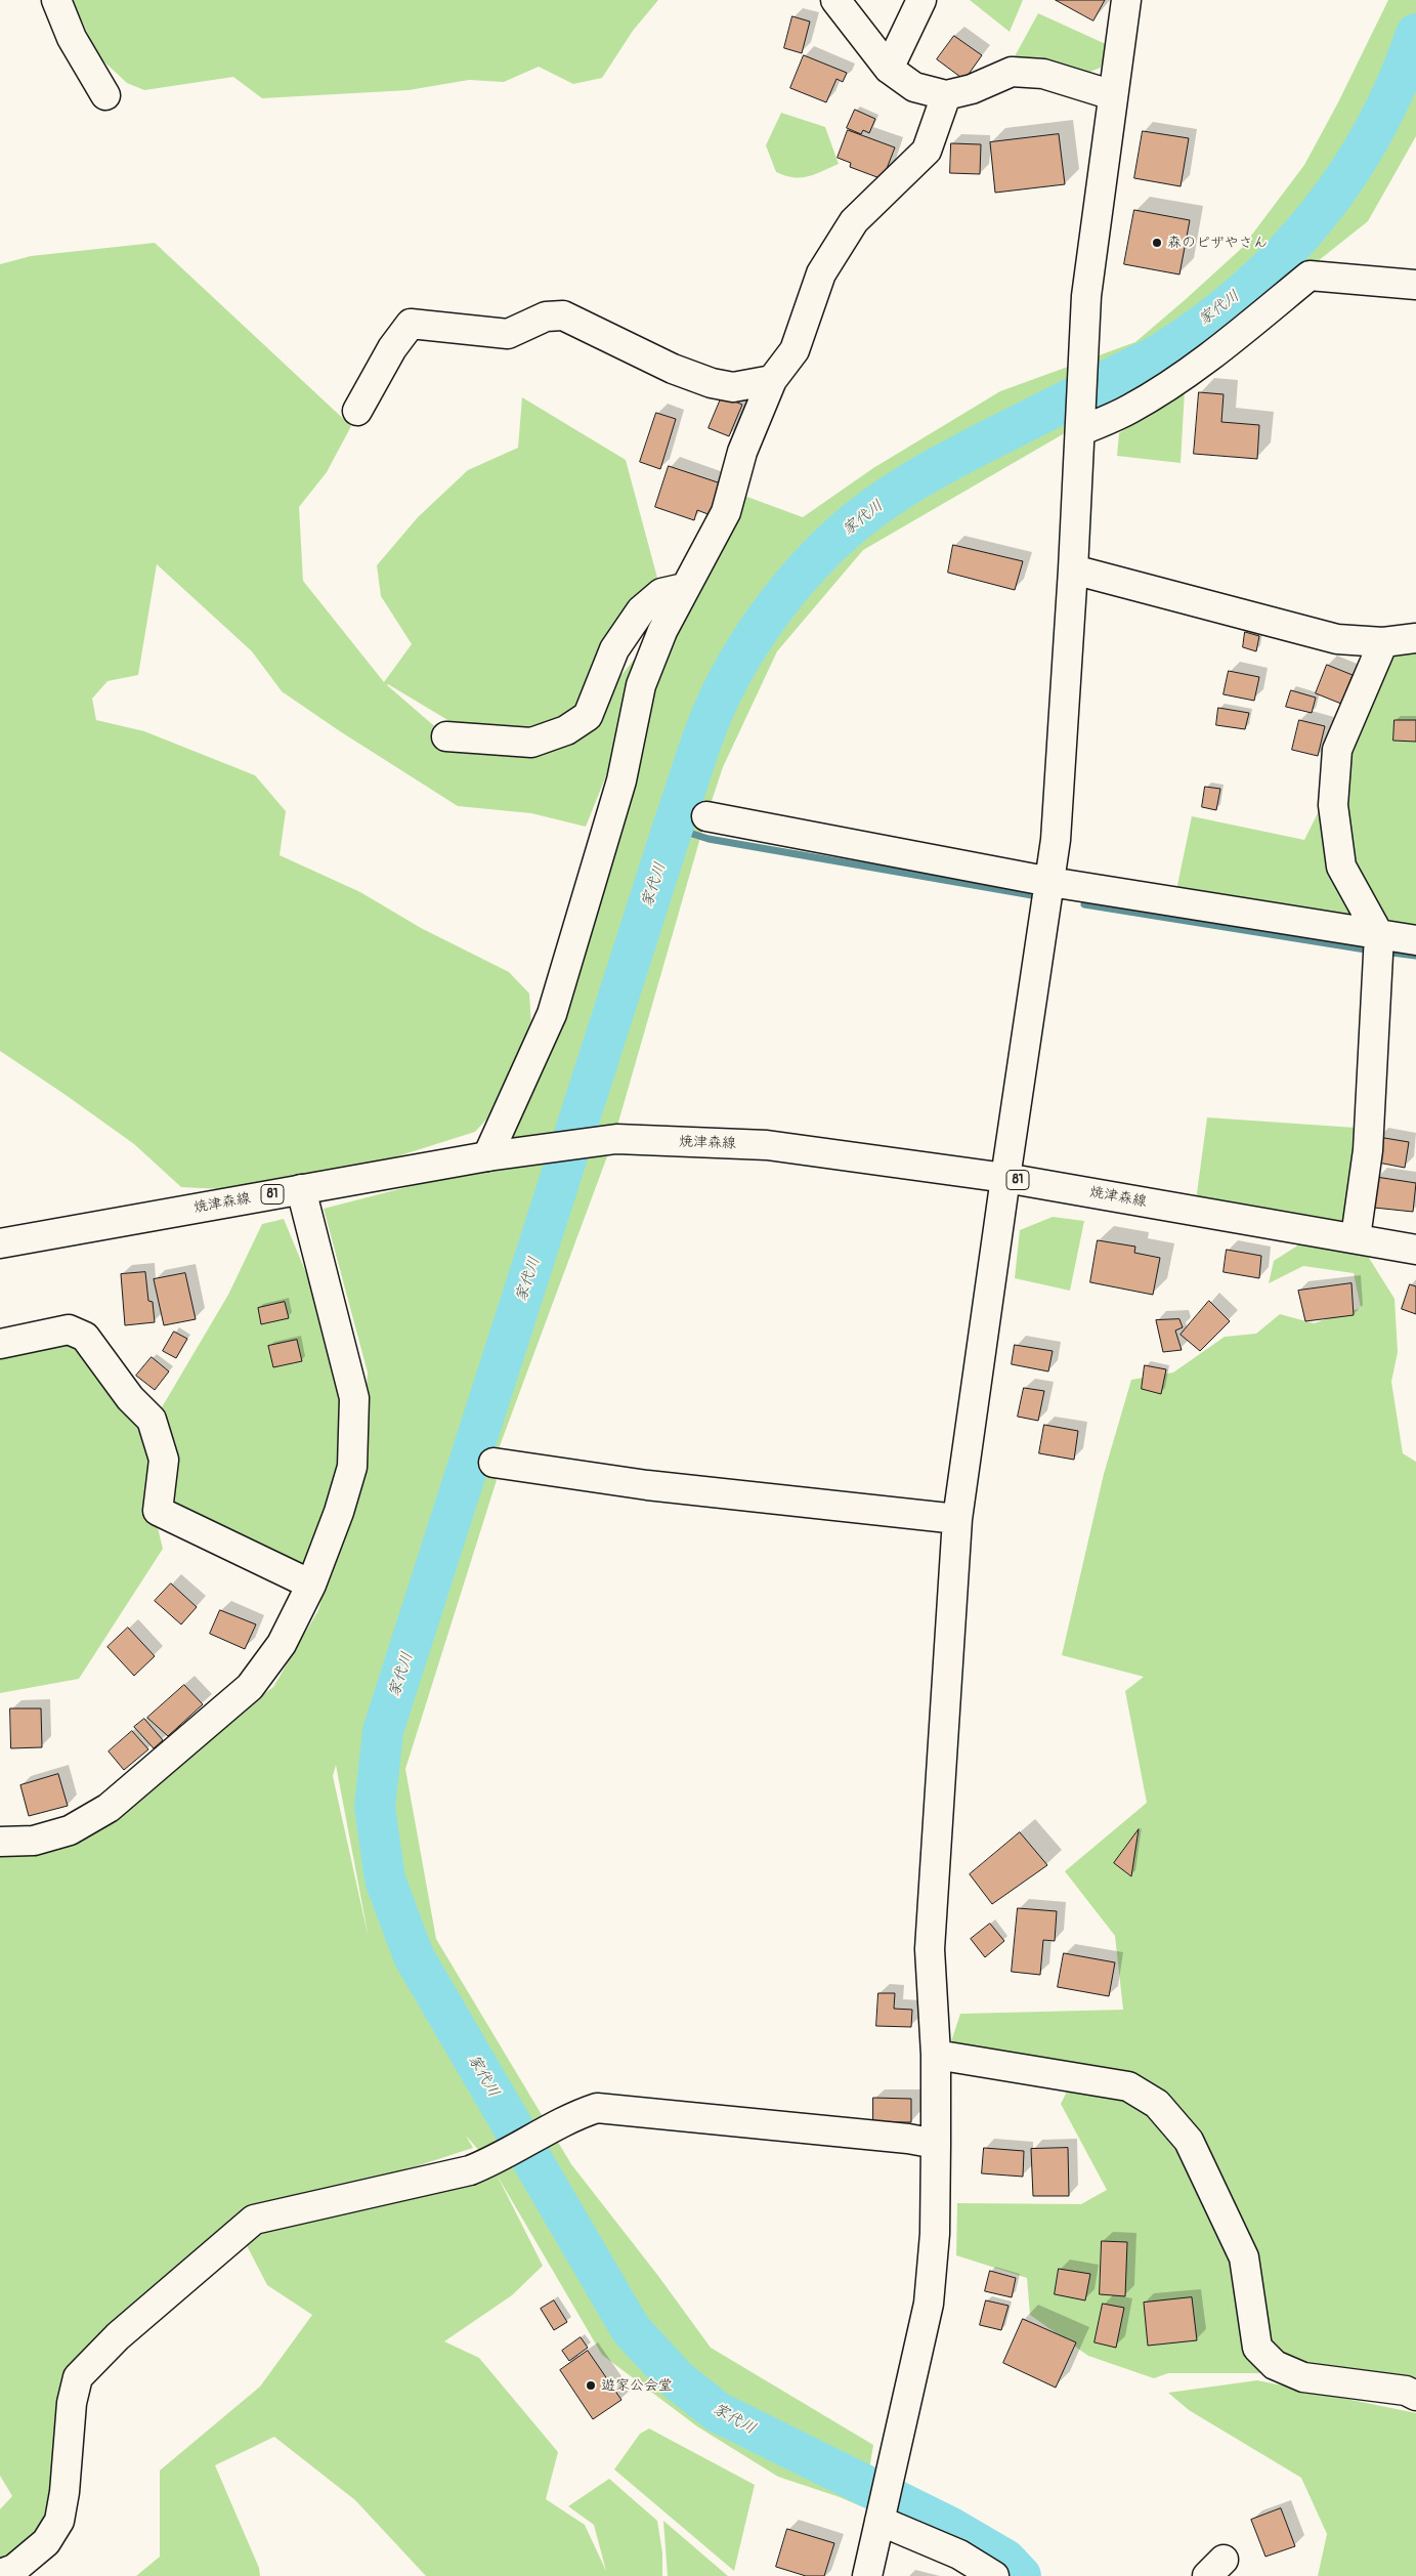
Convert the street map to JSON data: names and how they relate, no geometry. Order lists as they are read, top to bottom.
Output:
{
  "streets": {
    "street": ["焼津森線", "81"]
  },
  "water": ["家代川"],
  "places": ["森のピザやさん", "遊家公会堂"]
}
